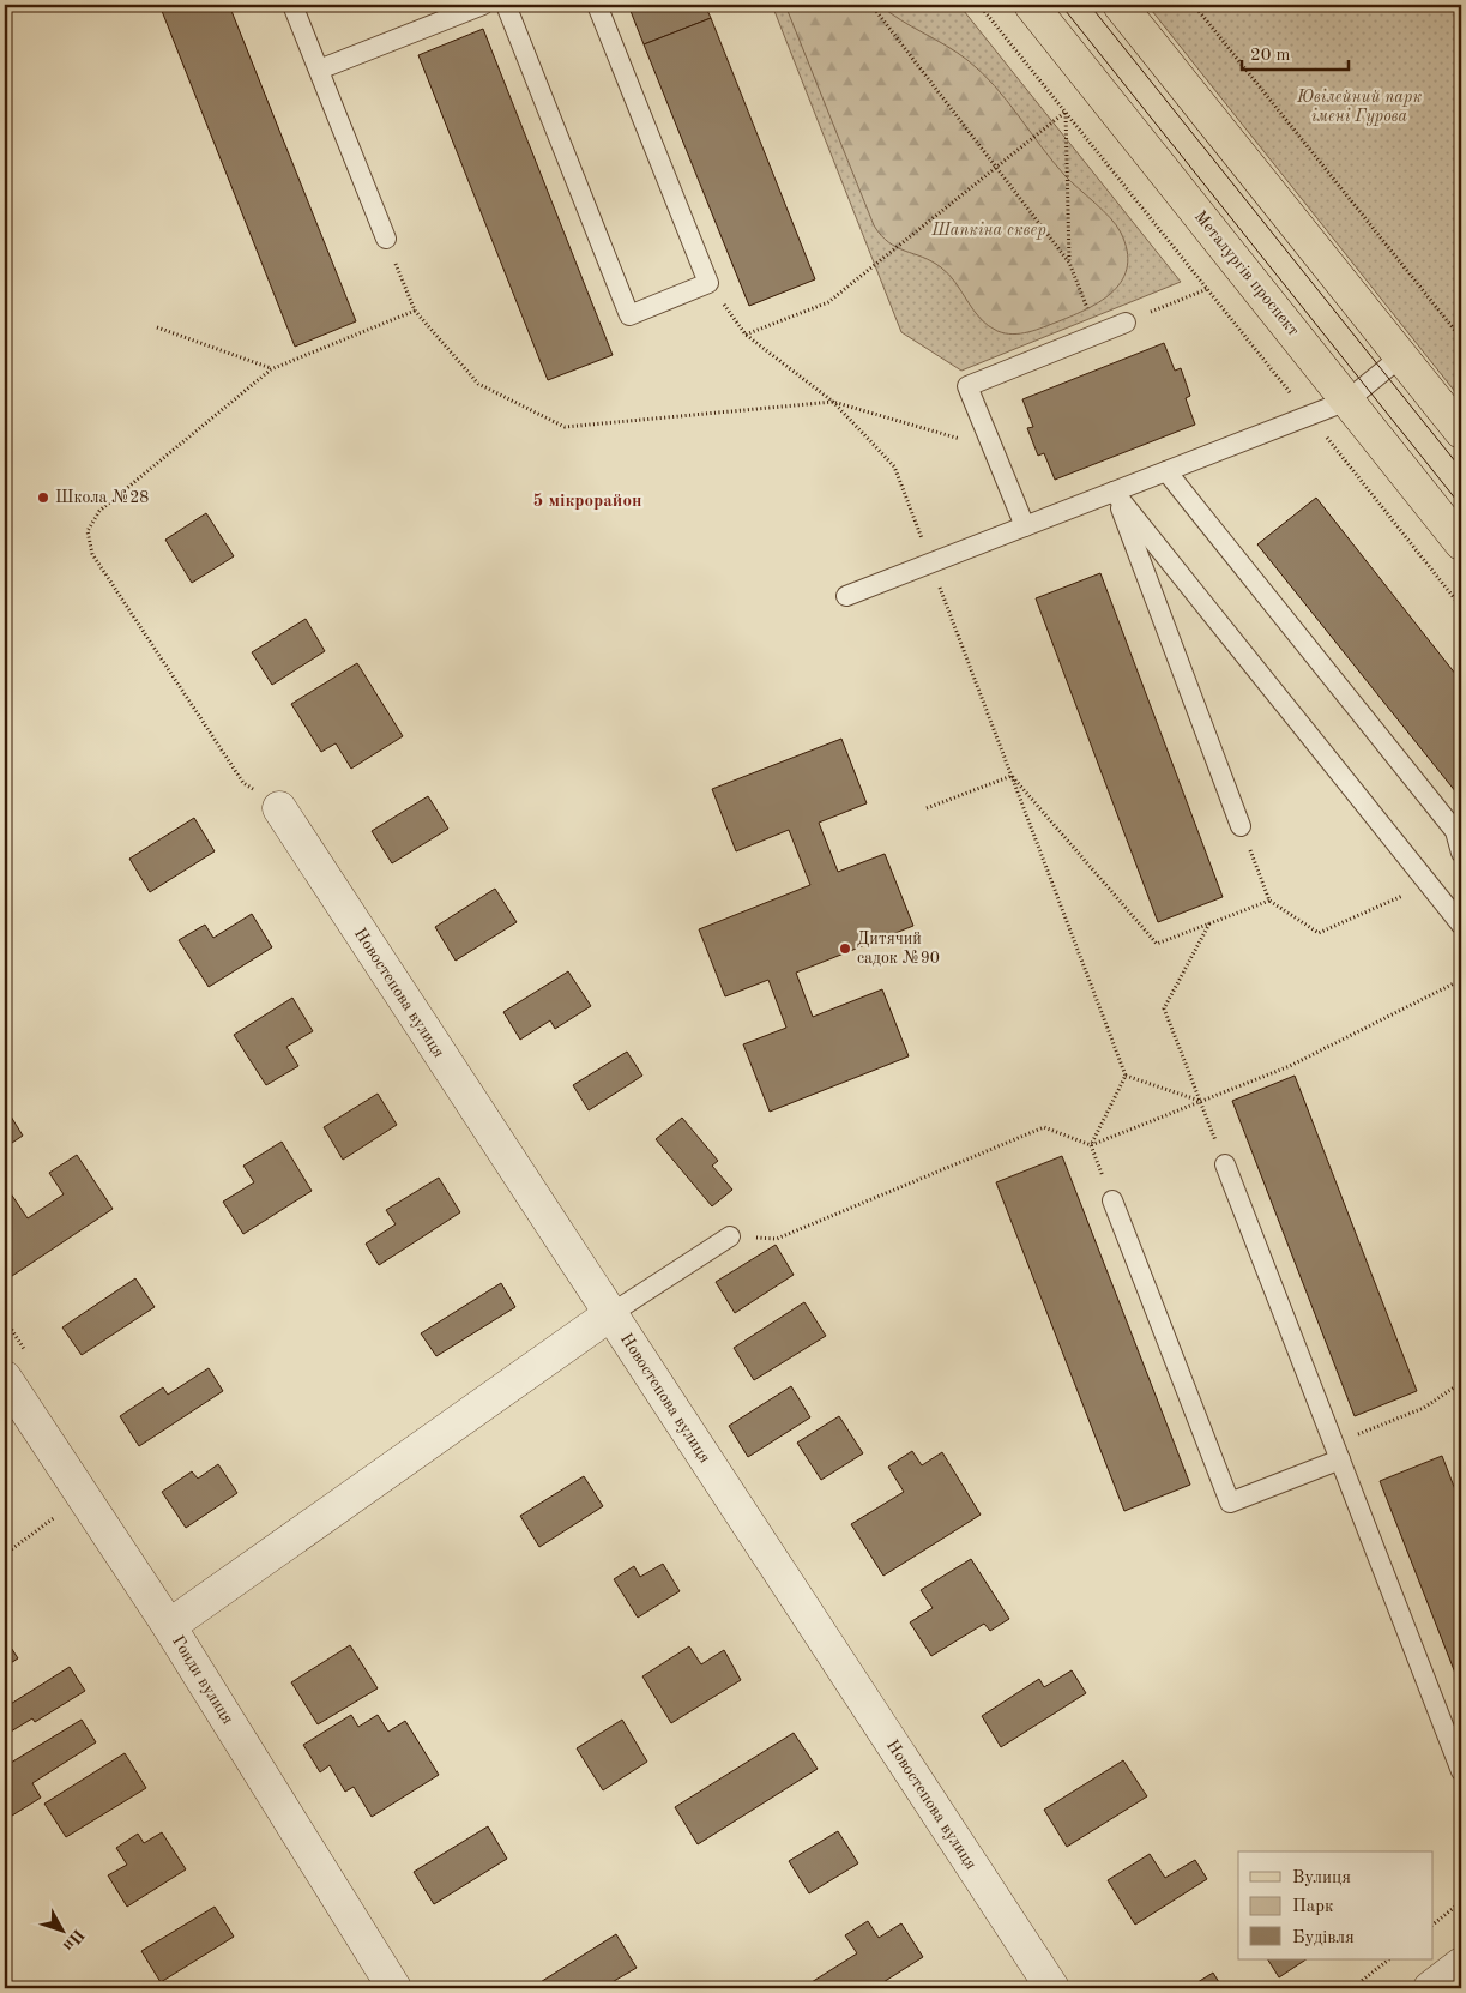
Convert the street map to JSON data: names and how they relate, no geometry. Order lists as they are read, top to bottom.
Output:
{
  "streets": {
    "main road": ["Металургів проспект"],
    "street": ["Новостепова вулиця", "Гонди вулиця"]
  },
  "districts": ["5 мікрорайон"],
  "parks": ["Ювілейний парк імені Гурова", "Шапкіна сквер"],
  "places": ["Школа №28", "Дитячий садок №90"],
  "legend": ["Вулиця", "Парк", "Будівля"],
  "scale_bar": "20 m",
  "north": "bottom right"
}
